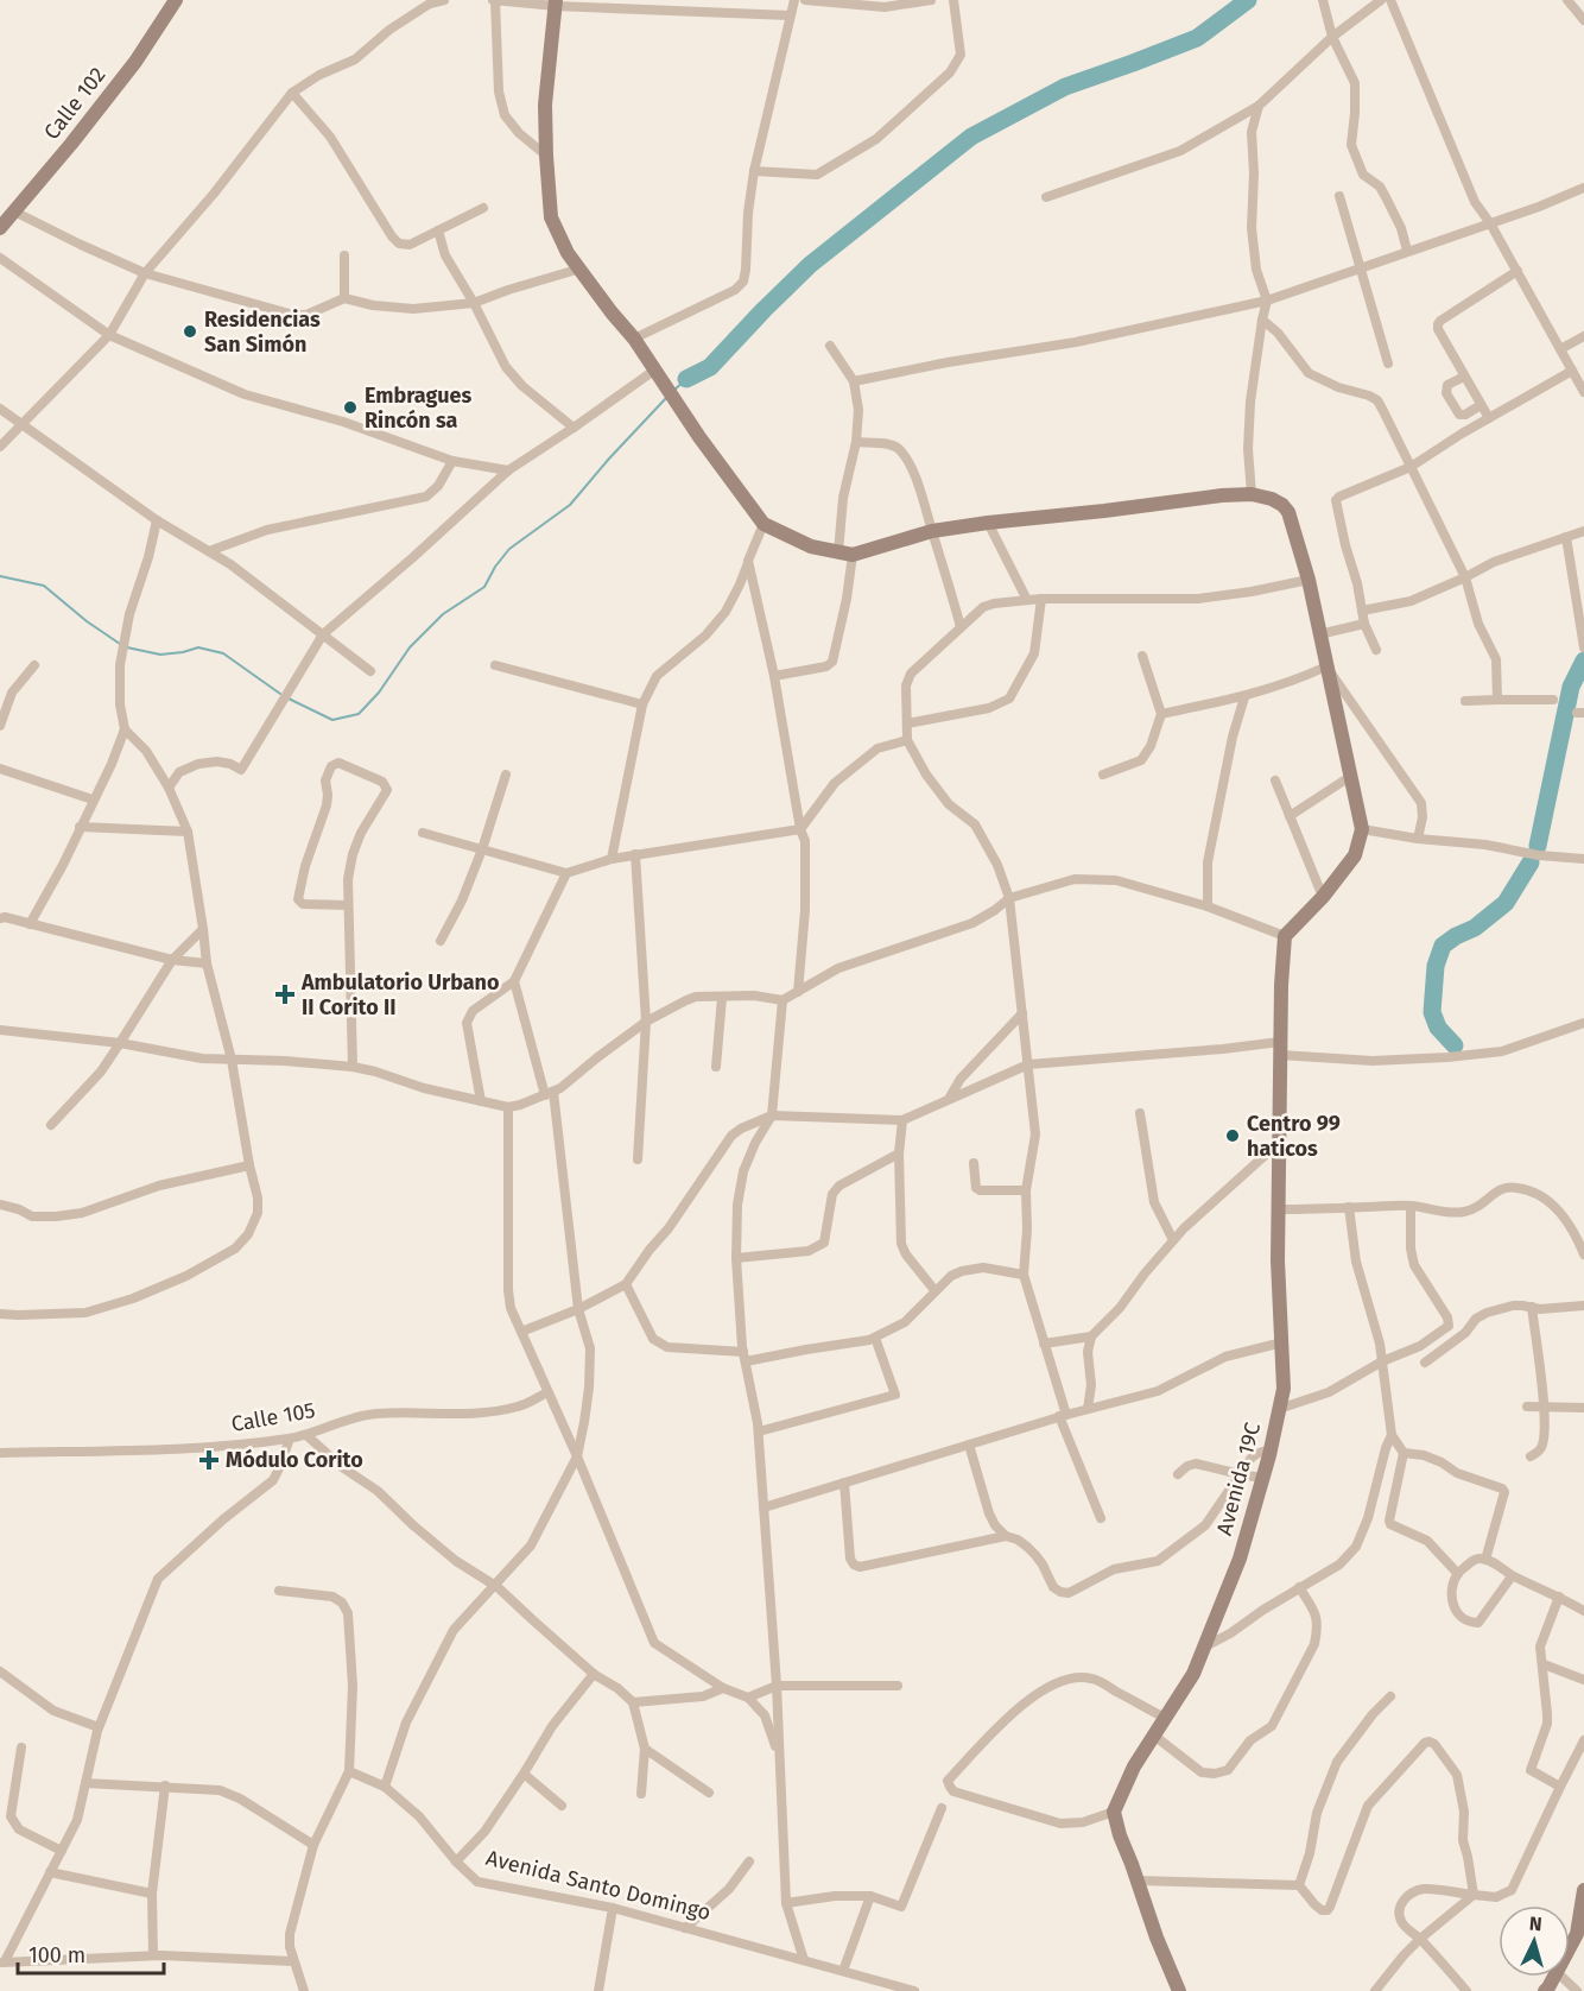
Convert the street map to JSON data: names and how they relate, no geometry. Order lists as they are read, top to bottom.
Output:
{
  "streets": {
    "street": [
      "Calle 102",
      "Calle 105",
      "Avenida 19C",
      "Avenida Santo Domingo"
    ]
  },
  "places": {
    "other": ["Residencias San Simón", "Embragues Rincón sa", "Centro 99 haticos"],
    "health": ["Ambulatorio Urbano II Corito II", "Módulo Corito"]
  },
  "scale_bar": "100 m",
  "north": "top"
}
